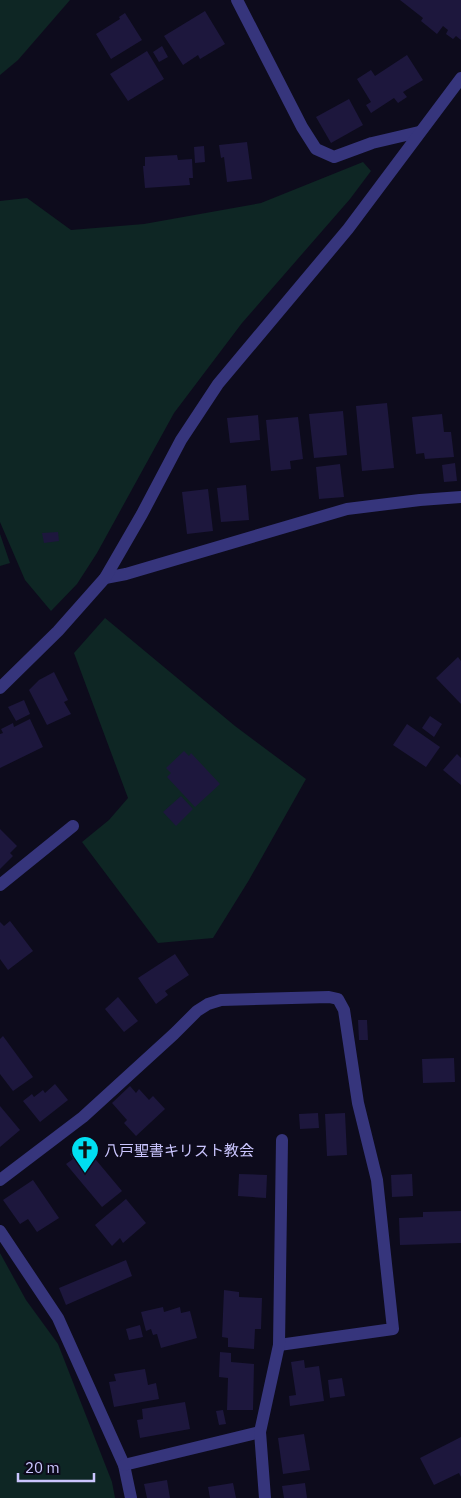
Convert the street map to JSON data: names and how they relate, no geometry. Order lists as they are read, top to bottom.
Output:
{
  "places": {
    "church": ["八戸聖書キリスト教会"]
  },
  "scale_bar": "20 m"
}
